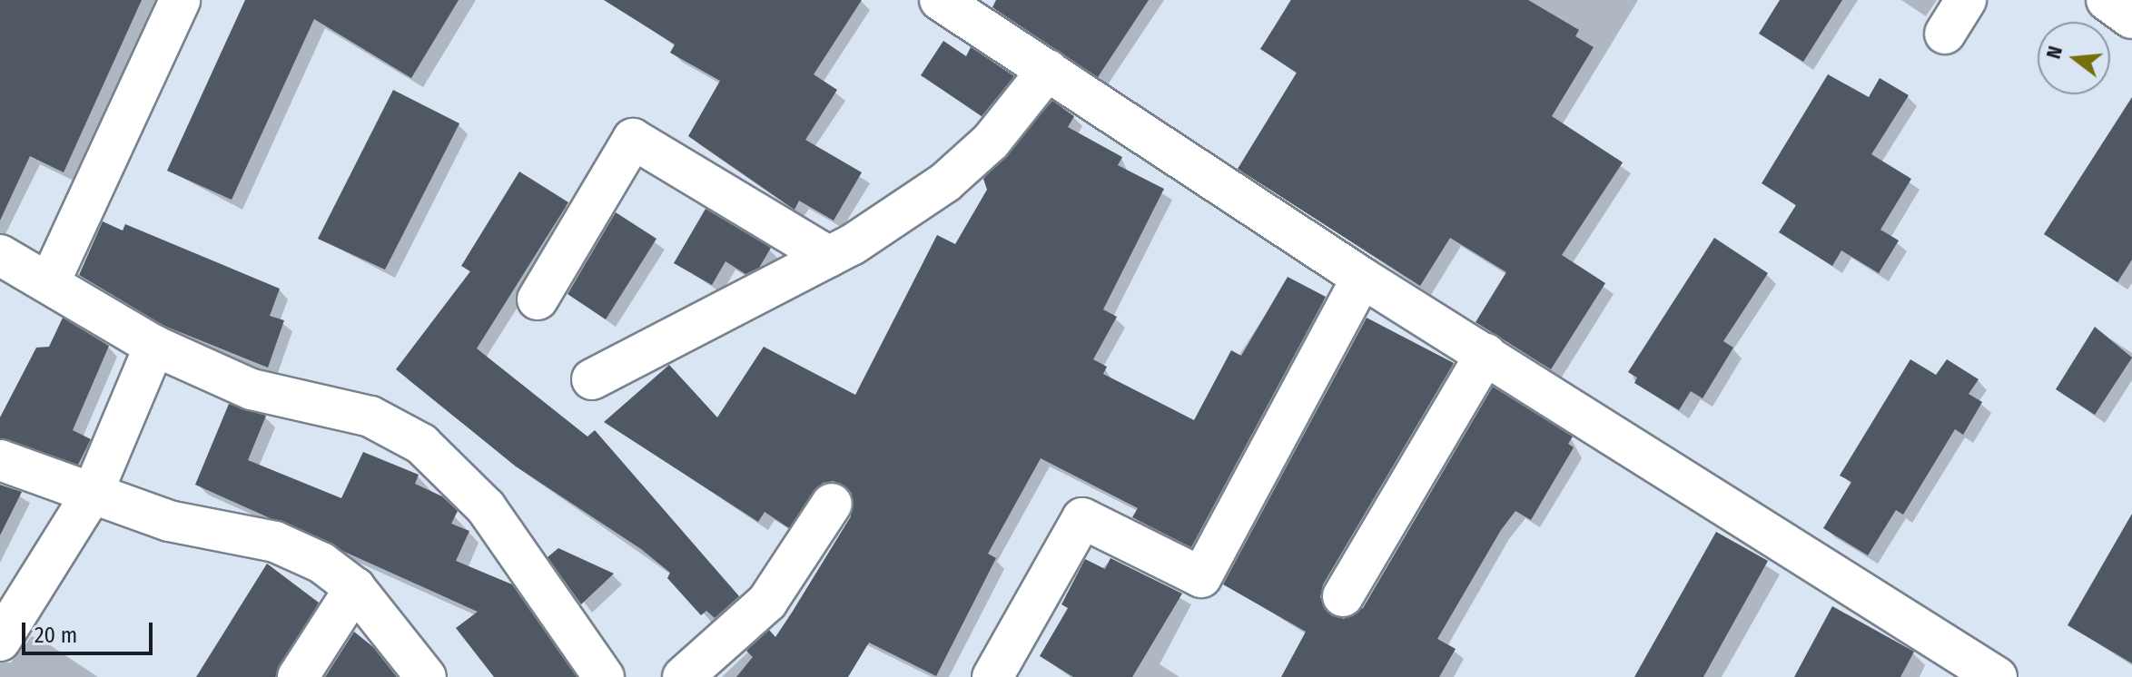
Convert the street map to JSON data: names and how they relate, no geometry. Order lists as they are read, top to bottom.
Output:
{
  "scale_bar": "20 m",
  "north": "left"
}
